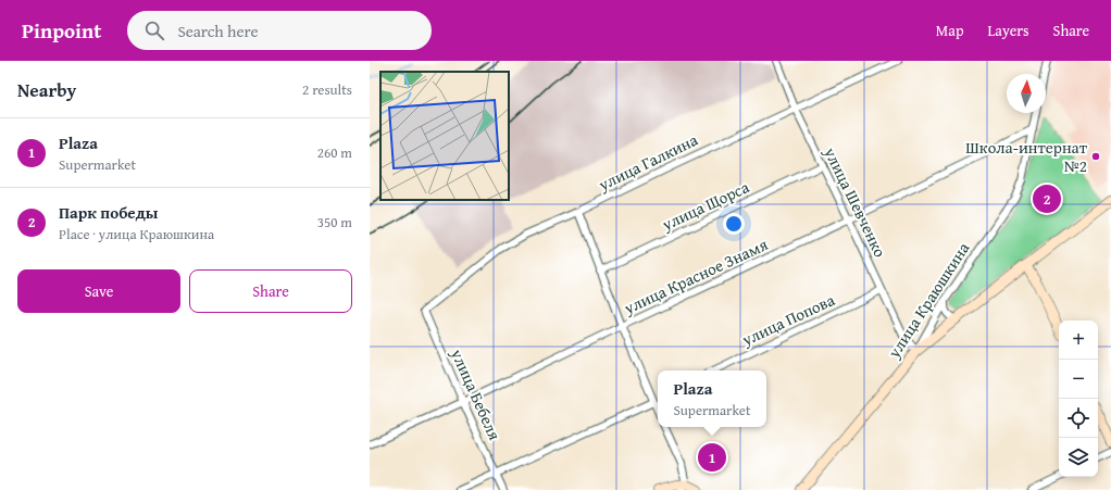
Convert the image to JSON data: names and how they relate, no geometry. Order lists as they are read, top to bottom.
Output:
{
  "streets": {
    "main road": ["улица Краюшкина"],
    "street": [
      "улица Галкина",
      "улица Шевченко",
      "улица Щорса",
      "улица Красное Знамя",
      "улица Попова",
      "улица Бебеля"
    ]
  },
  "crossings": [
    ["улица Галкина", "улица Шевченко"],
    ["улица Галкина", "улица Бебеля"],
    ["улица Шевченко", "улица Щорса"],
    ["улица Шевченко", "улица Красное Знамя"],
    ["улица Шевченко", "улица Краюшкина"],
    ["улица Шевченко", "улица Попова"],
    ["улица Красное Знамя", "улица Краюшкина"],
    ["улица Красное Знамя", "улица Бебеля"]
  ],
  "places": ["Школа-интернат №2"],
  "north": "top",
  "page": {
    "header": "Pinpoint",
    "search": "Search here",
    "nav": ["Map", "Layers", "Share"],
    "heading": ["Nearby", "2 results"],
    "list": [
      {
        "mark": "1",
        "name": "Plaza",
        "note": "Supermarket",
        "value": "260 m"
      },
      {
        "mark": "2",
        "name": "Парк победы",
        "note": "Place · улица Краюшкина",
        "value": "350 m"
      }
    ],
    "pins": ["2", "1"],
    "buttons": ["Save", "Share"],
    "map_buttons": ["+", "−"],
    "popup": ["Plaza", "Supermarket"]
  }
}
